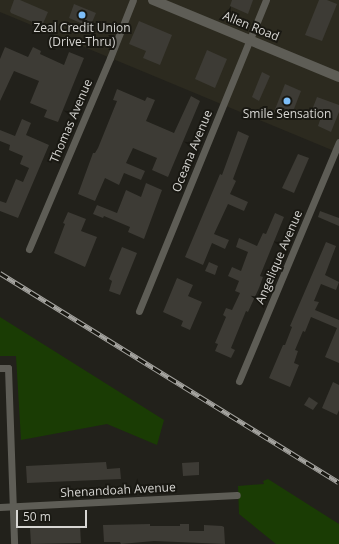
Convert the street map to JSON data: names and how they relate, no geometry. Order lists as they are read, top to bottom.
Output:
{
  "streets": {
    "main road": ["Allen Road"],
    "street": [
      "Thomas Avenue",
      "Oceana Avenue",
      "Angelique Avenue",
      "Shenandoah Avenue"
    ]
  },
  "crossings": [
    ["Allen Road", "Oceana Avenue"]
  ],
  "places": ["Zeal Credit Union (Drive-Thru)", "Smile Sensation"],
  "scale_bar": "50 m"
}
